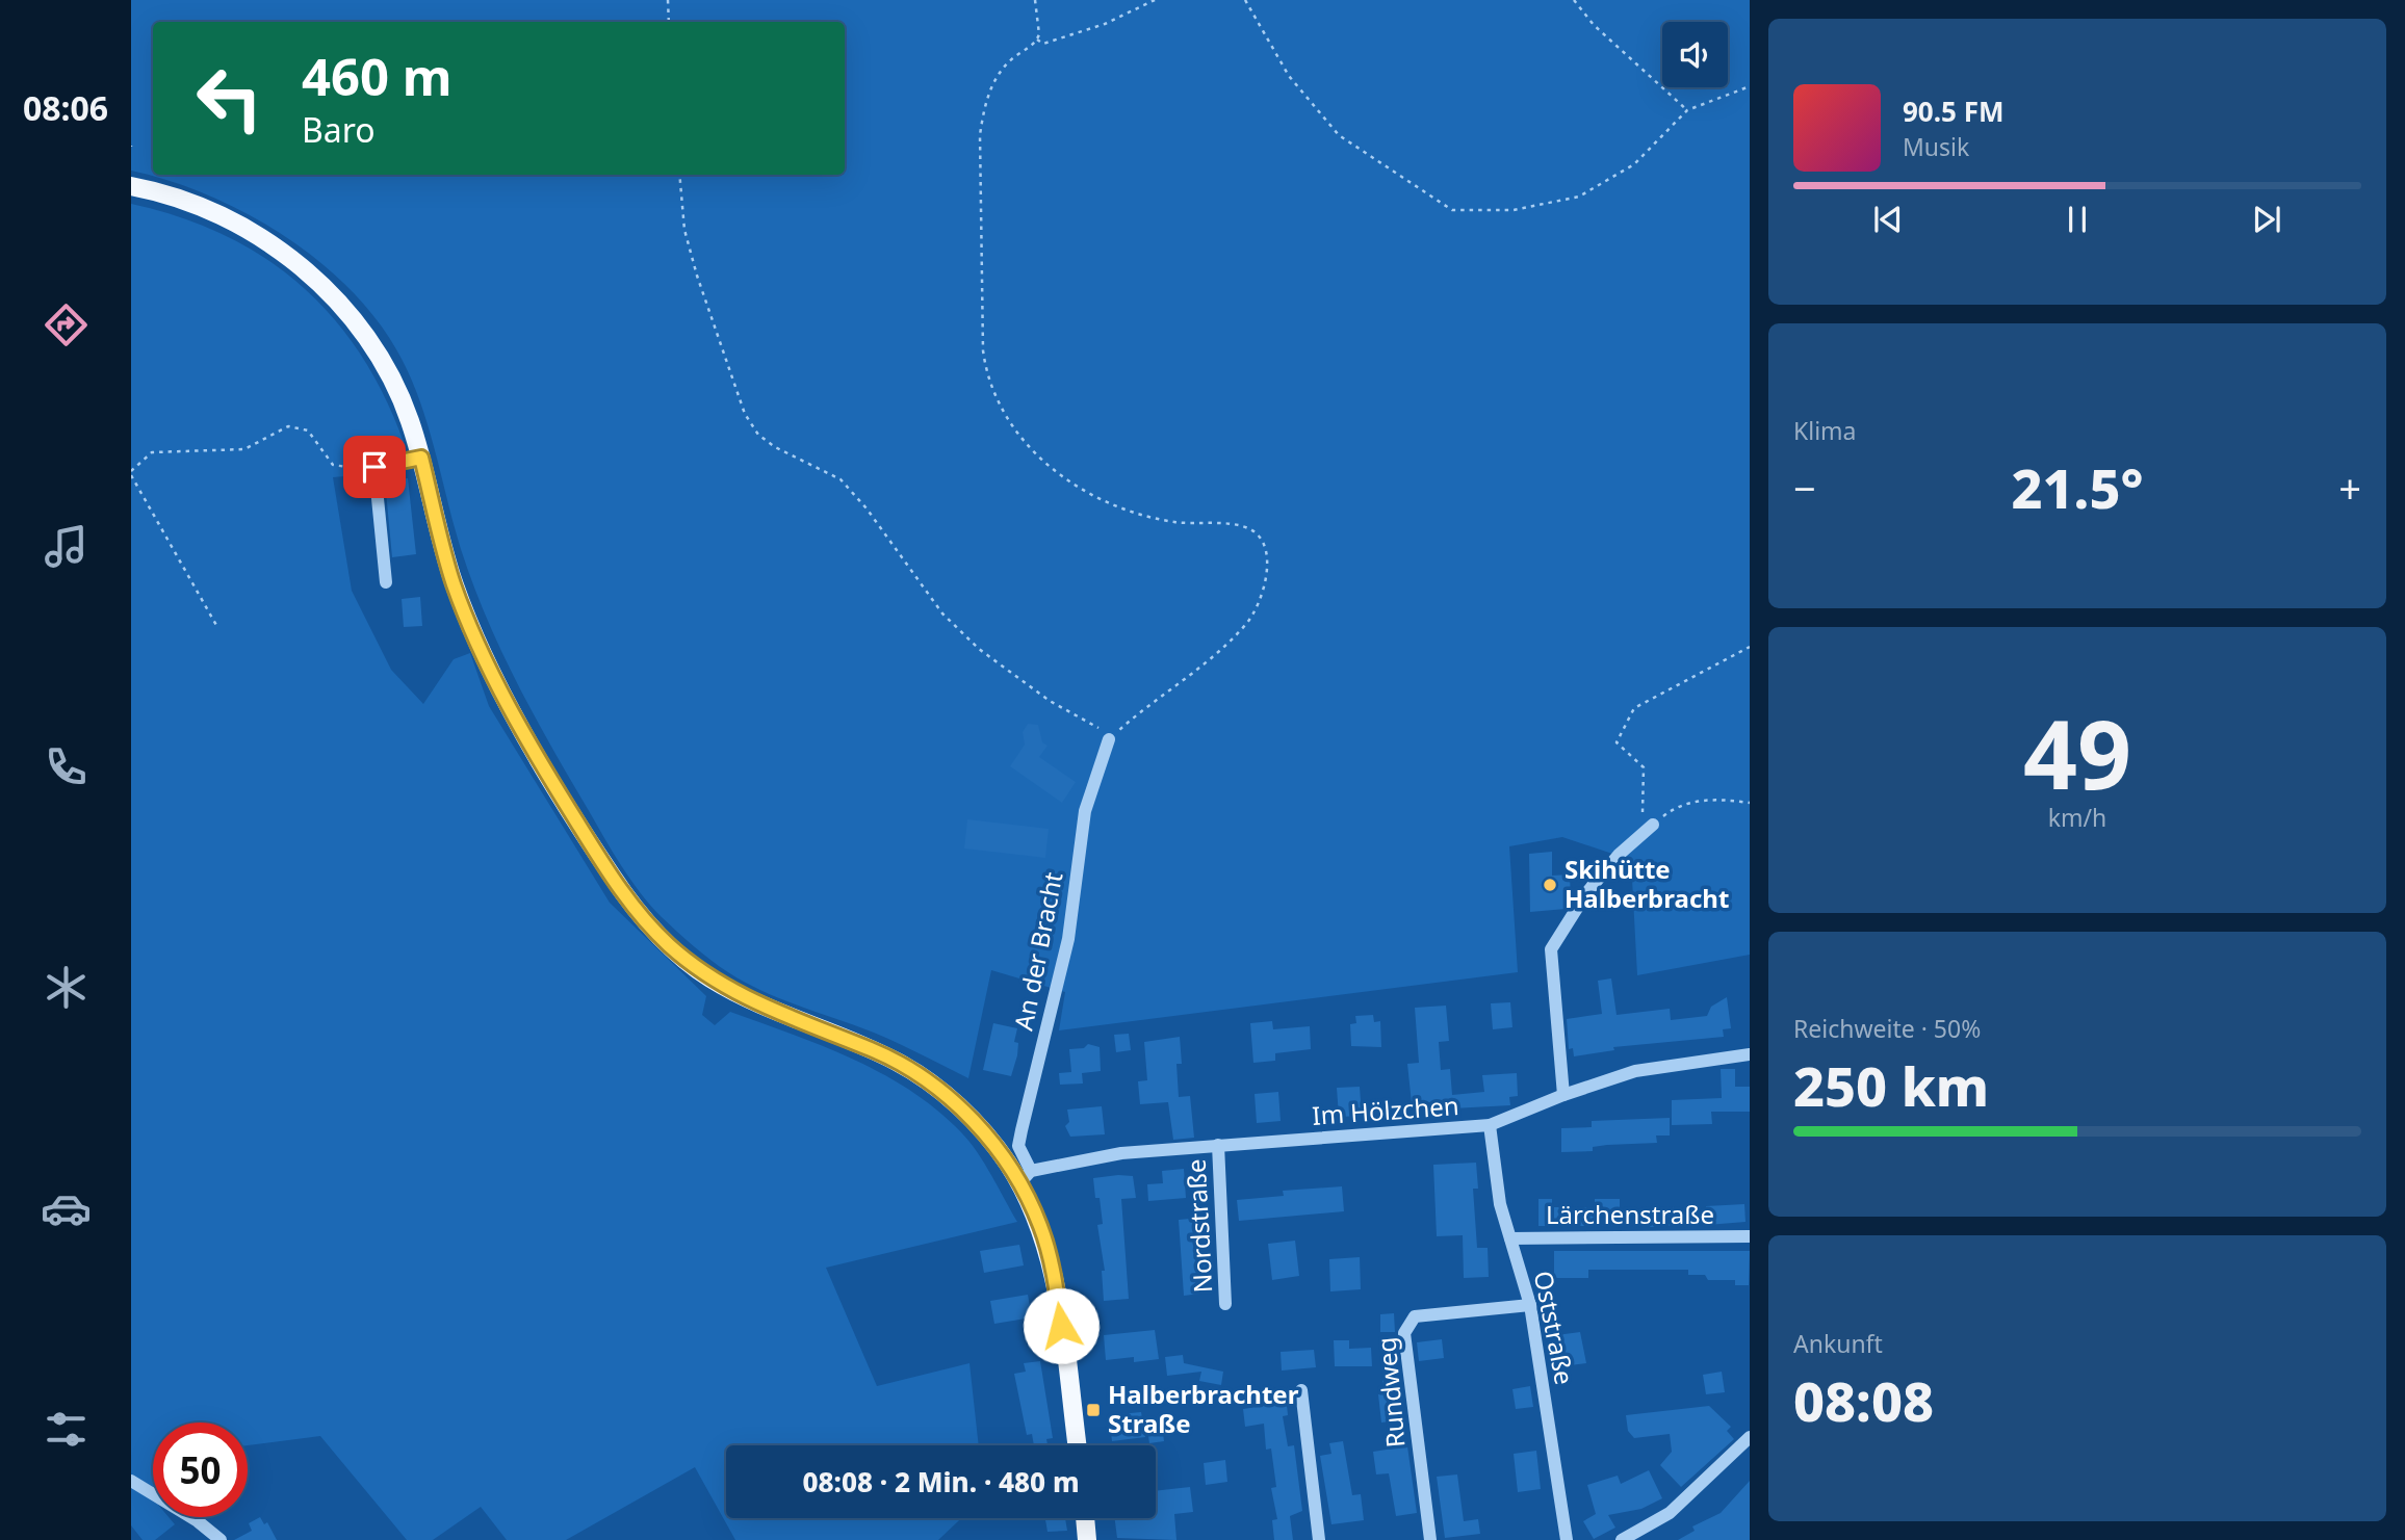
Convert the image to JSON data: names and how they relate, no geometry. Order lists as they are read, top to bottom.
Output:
{
  "streets": {
    "street": [
      "An der Bracht",
      "Im Hölzchen",
      "Lärchenstraße",
      "Nordstraße",
      "Oststraße",
      "Rundweg"
    ]
  },
  "crossings": [
    ["An der Bracht", "Im Hölzchen"],
    ["Im Hölzchen", "Nordstraße"],
    ["Im Hölzchen", "Oststraße"],
    ["Lärchenstraße", "Oststraße"],
    ["Oststraße", "Rundweg"]
  ],
  "places": {
    "other": ["Skihütte Halberbracht"],
    "transit": ["Halberbrachter Straße"]
  },
  "page": {
    "tabs": "08:06",
    "turn": ["460 m", "Baro"],
    "song": ["90.5 FM", "Musik"],
    "tile": [
      "Klima",
      ["49", "km/h"],
      ["Reichweite · 50%", "250 km"],
      ["Ankunft", "08:08"]
    ],
    "heat": ["−", "21.5°", "+"],
    "limit": "50",
    "trip": "08:08 · 2 Min. · 480 m"
  }
}
